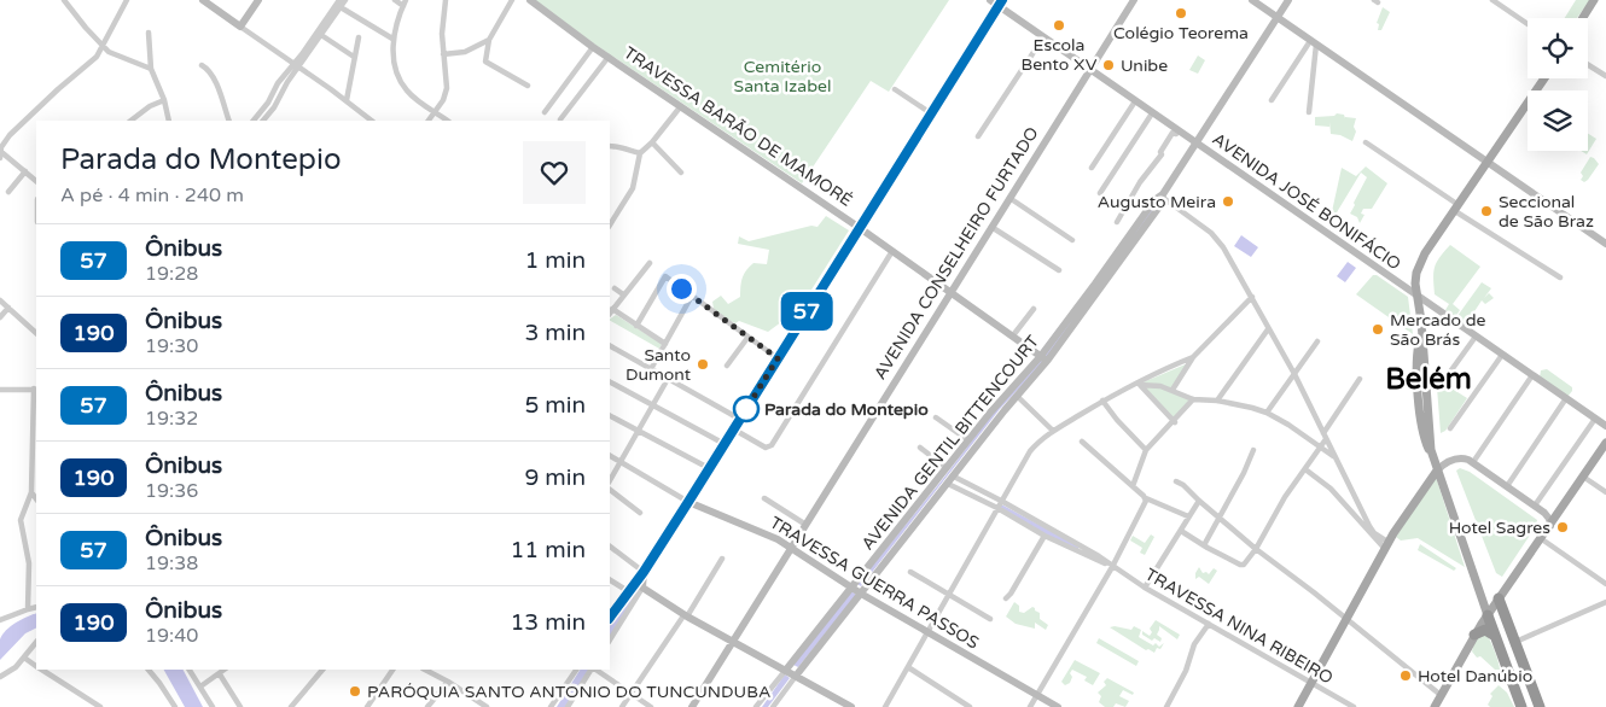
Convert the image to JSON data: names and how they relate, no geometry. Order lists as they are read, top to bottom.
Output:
{
  "streets": {
    "street": [
      "TRAVESSA BARÃO DE MAMORÉ",
      "AVENIDA JOSÉ BONIFÁCIO",
      "AVENIDA CONSELHEIRO FURTADO",
      "AVENIDA GENTIL BITTENCOURT",
      "TRAVESSA GUERRA PASSOS",
      "TRAVESSA NINA RIBEIRO"
    ]
  },
  "crossings": [
    ["TRAVESSA BARÃO DE MAMORÉ", "AVENIDA CONSELHEIRO FURTADO"],
    ["TRAVESSA BARÃO DE MAMORÉ", "AVENIDA GENTIL BITTENCOURT"],
    ["AVENIDA JOSÉ BONIFÁCIO", "AVENIDA CONSELHEIRO FURTADO"],
    ["AVENIDA JOSÉ BONIFÁCIO", "AVENIDA GENTIL BITTENCOURT"],
    ["AVENIDA CONSELHEIRO FURTADO", "TRAVESSA GUERRA PASSOS"],
    ["AVENIDA GENTIL BITTENCOURT", "TRAVESSA GUERRA PASSOS"],
    ["AVENIDA GENTIL BITTENCOURT", "TRAVESSA NINA RIBEIRO"]
  ],
  "districts": ["Belém"],
  "parks": ["Cemitério Santa Izabel"],
  "places": [
    "Colégio Teorema",
    "Escola Bento XV",
    "Unibe",
    "Augusto Meira",
    "Seccional de São Braz",
    "Mercado de São Brás",
    "Santo Dumont",
    "Parada do Montepio",
    "Hotel Sagres",
    "Hotel Danúbio",
    "PARÓQUIA SANTO ANTONIO DO TUNCUNDUBA"
  ],
  "lines": ["bus line 57"],
  "page": {
    "on_map": "57",
    "heading": ["Parada do Montepio", "A pé · 4 min · 240 m"],
    "list": [
      {
        "mark": "57",
        "name": "Ônibus",
        "note": "19:28",
        "value": "1 min"
      },
      {
        "mark": "190",
        "name": "Ônibus",
        "note": "19:30",
        "value": "3 min"
      },
      {
        "mark": "57",
        "name": "Ônibus",
        "note": "19:32",
        "value": "5 min"
      },
      {
        "mark": "190",
        "name": "Ônibus",
        "note": "19:36",
        "value": "9 min"
      },
      {
        "mark": "57",
        "name": "Ônibus",
        "note": "19:38",
        "value": "11 min"
      },
      {
        "mark": "190",
        "name": "Ônibus",
        "note": "19:40",
        "value": "13 min"
      }
    ]
  }
}
